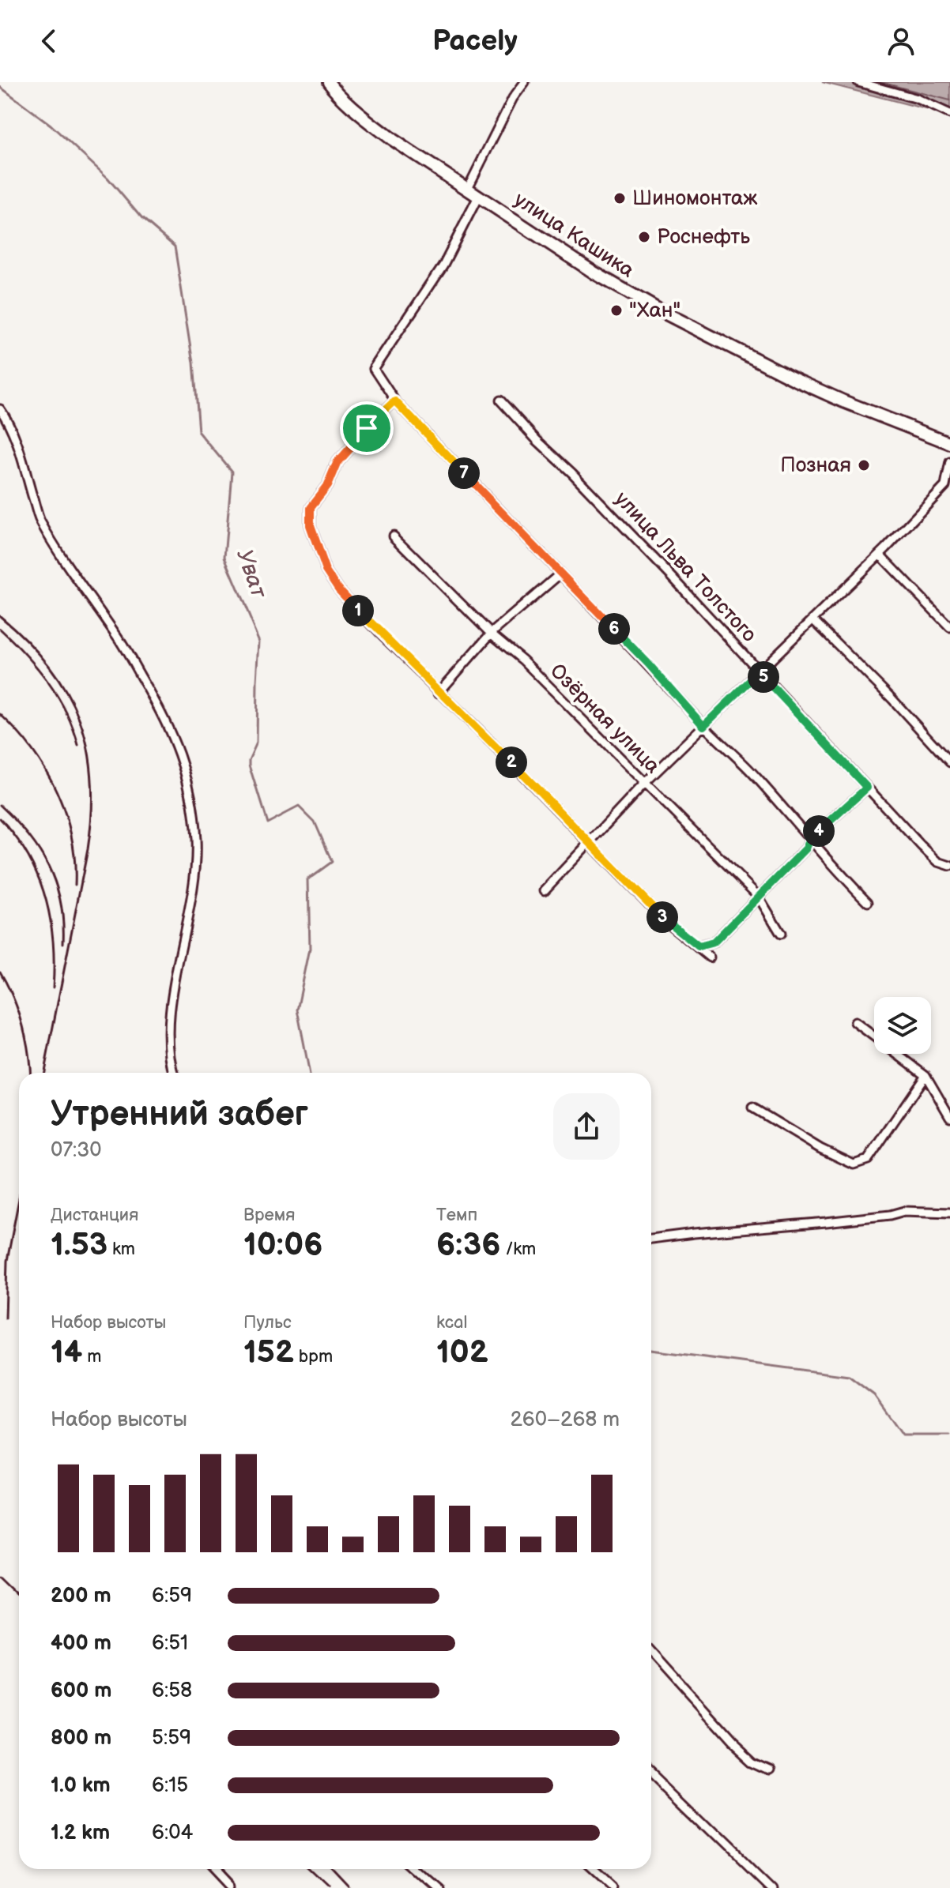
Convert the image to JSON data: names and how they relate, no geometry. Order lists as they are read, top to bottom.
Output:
{
  "streets": {
    "highway": ["улица Кашика"],
    "street": ["улица Льва Толстого", "Озёрная улица"]
  },
  "water": ["Уват"],
  "places": [
    "Шиномонтаж",
    "Роснефть",
    "\"Хан\"",
    "Позная"
  ],
  "page": {
    "header": "Pacely",
    "pins": [
      "7",
      "1",
      "6",
      "5",
      "2",
      "4",
      "3"
    ],
    "heading": ["Утренний забег", "07:30"],
    "stats": [
      ["Дистанция", "1.53 km"],
      ["Время", "10:06"],
      ["Темп", "6:36 /km"],
      ["Набор высоты", "14 m"],
      ["Пульс", "152 bpm"],
      ["kcal", "102"]
    ],
    "chart": ["Набор высоты", "260–268 m"],
    "list": [
      {
        "name": "200 m",
        "note": "6:59"
      },
      {
        "name": "400 m",
        "note": "6:51"
      },
      {
        "name": "600 m",
        "note": "6:58"
      },
      {
        "name": "800 m",
        "note": "5:59"
      },
      {
        "name": "1.0 km",
        "note": "6:15"
      },
      {
        "name": "1.2 km",
        "note": "6:04"
      }
    ]
  }
}
